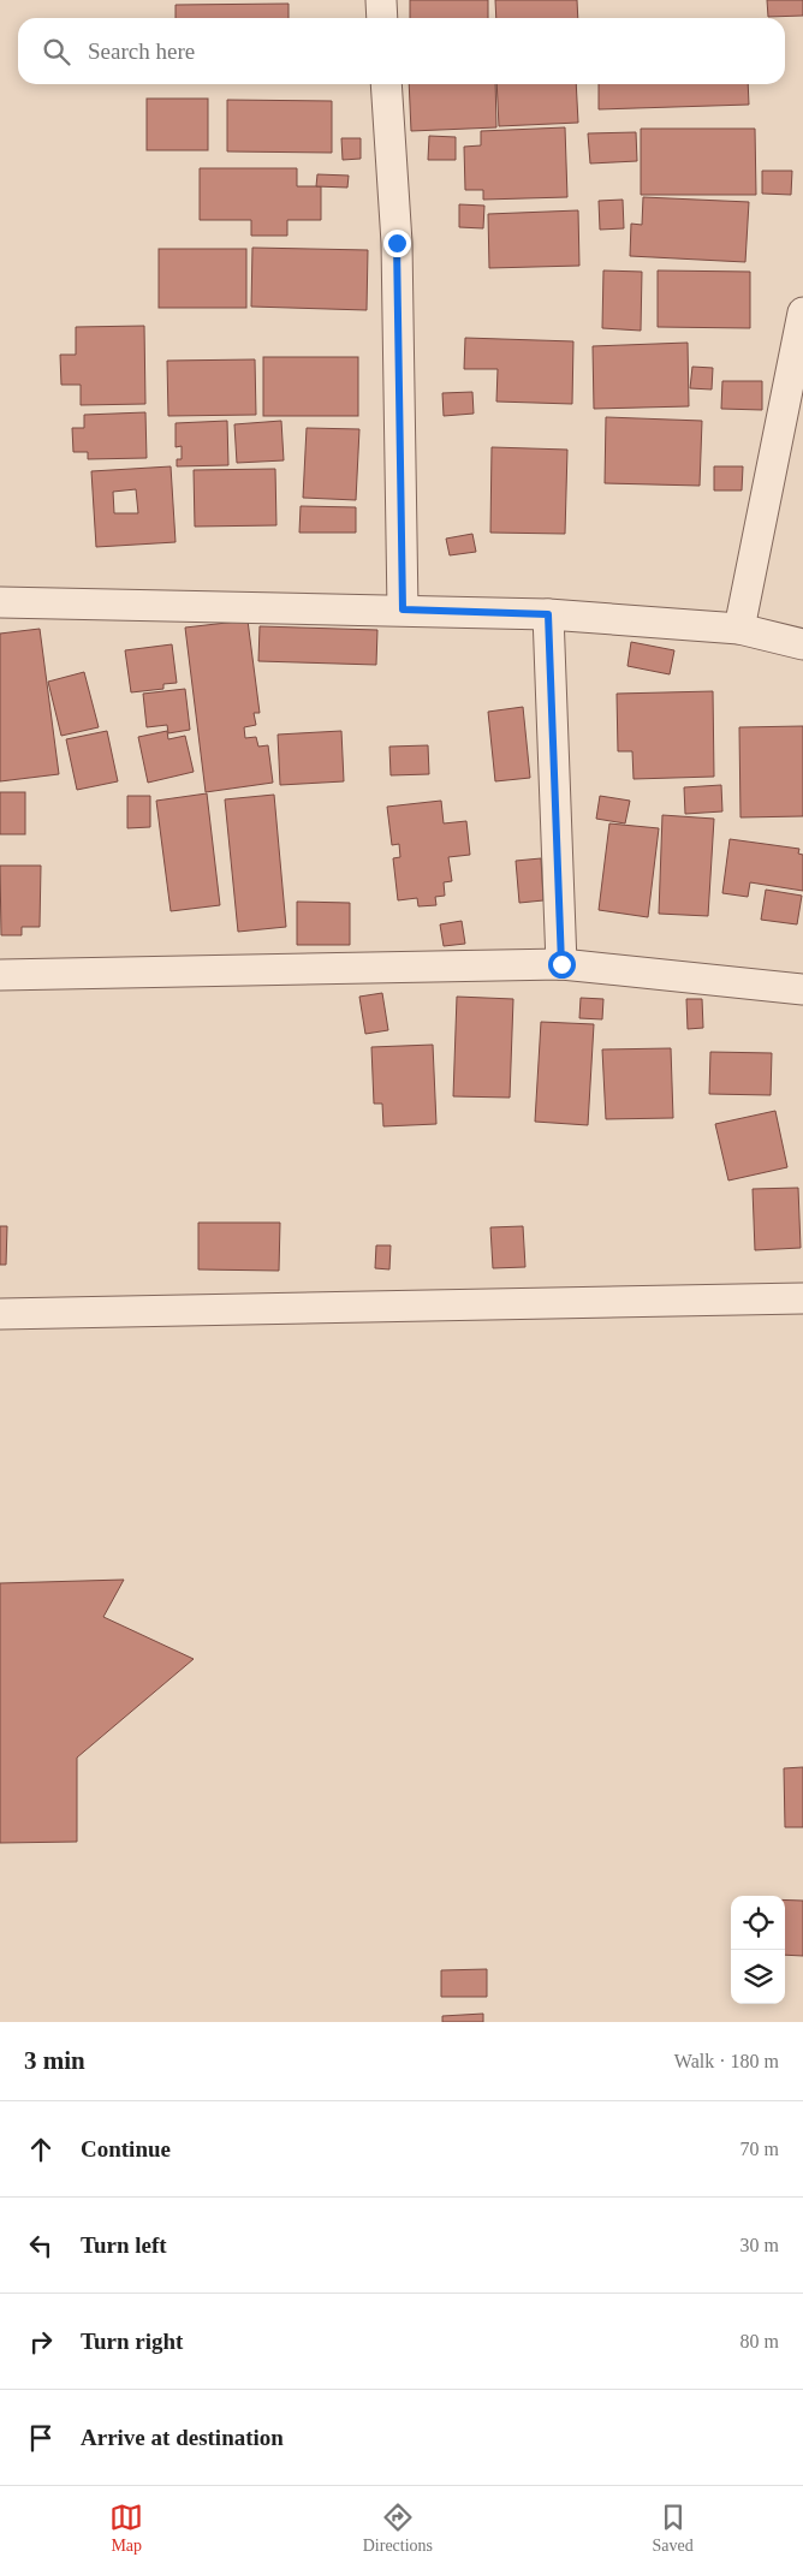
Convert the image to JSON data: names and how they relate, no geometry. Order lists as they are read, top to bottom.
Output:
{
  "page": {
    "search": "Search here",
    "heading": ["3 min", "Walk · 180 m"],
    "list": [
      ["Continue", "70 m"],
      ["Turn left", "30 m"],
      ["Turn right", "80 m"],
      "Arrive at destination"
    ],
    "nav": ["Map", "Directions", "Saved"]
  }
}
